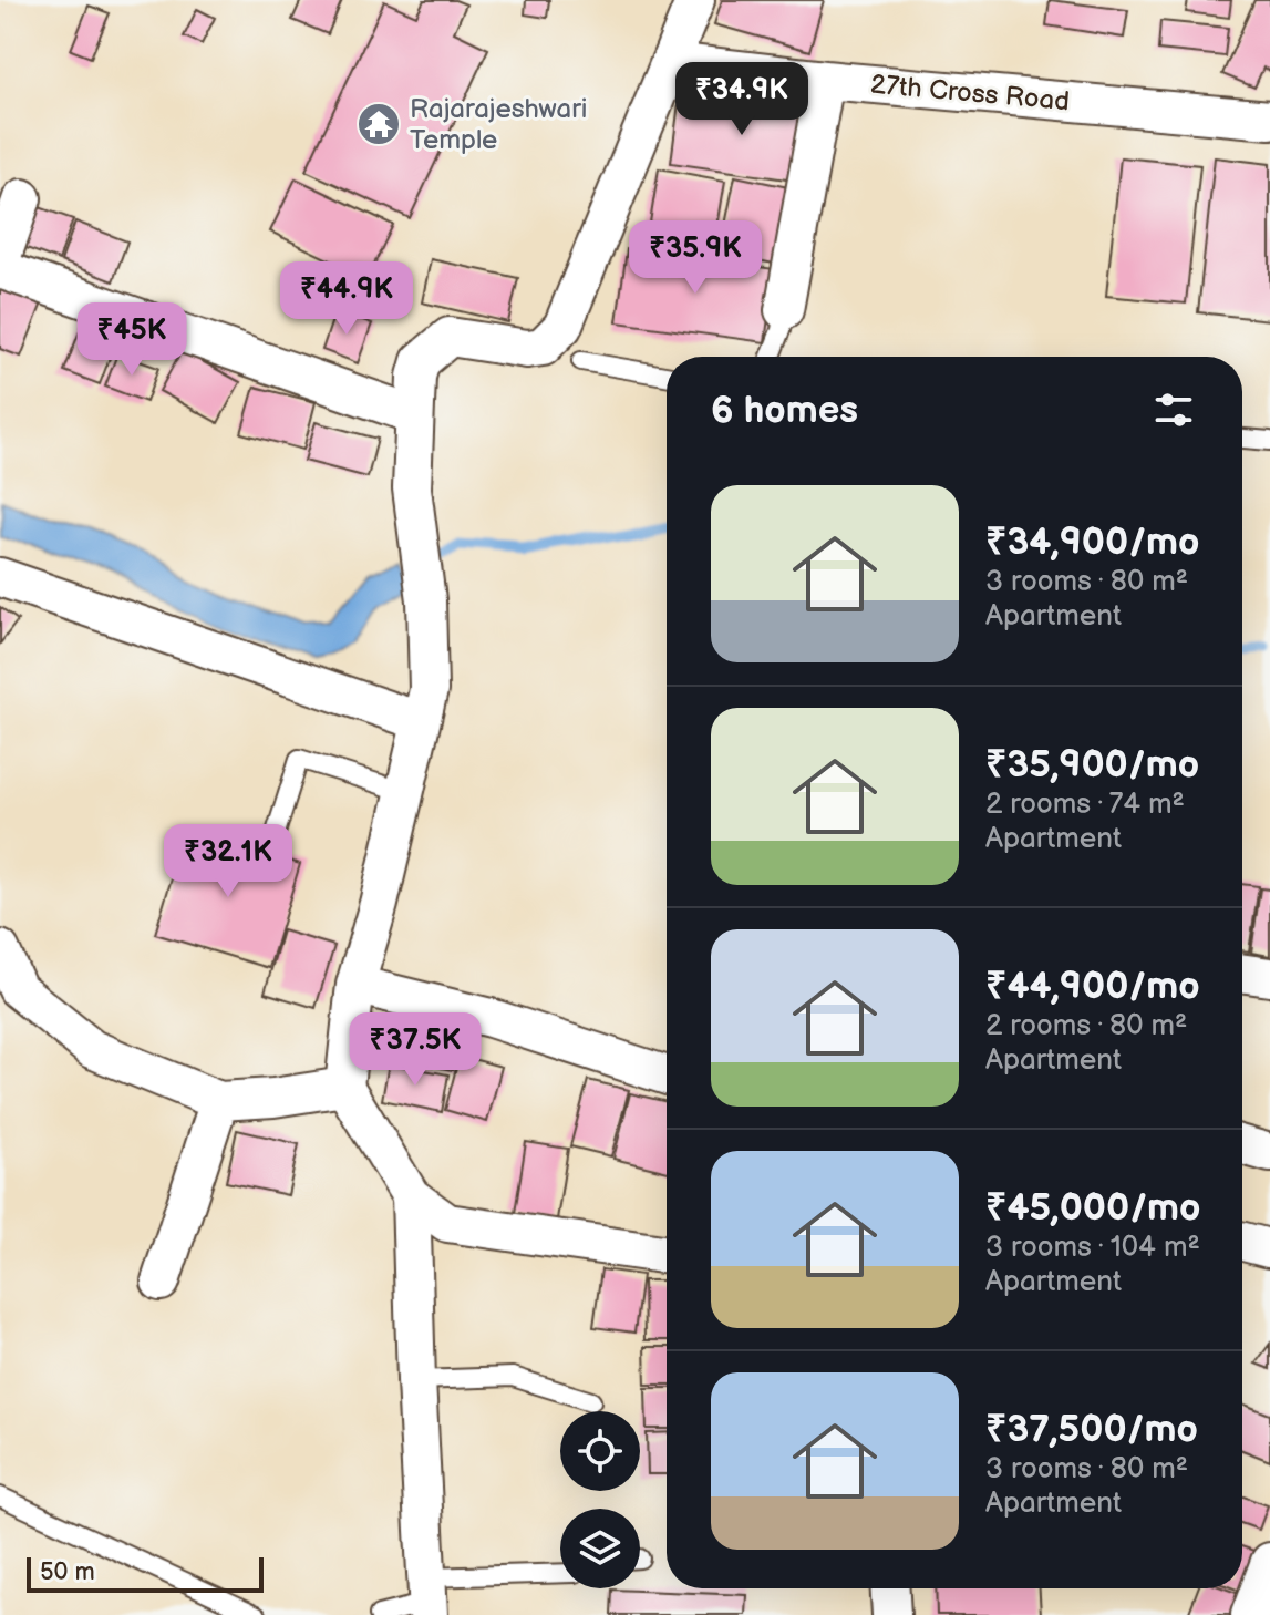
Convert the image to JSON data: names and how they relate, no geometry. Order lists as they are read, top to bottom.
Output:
{
  "streets": {
    "street": ["27th Cross Road"]
  },
  "places": {
    "temple": ["Rajarajeshwari Temple"]
  },
  "scale_bar": "50 m",
  "page": {
    "price": [
      "₹34.9K",
      "₹35.9K",
      "₹44.9K",
      "₹45K",
      "₹32.1K",
      "₹37.5K"
    ],
    "heading": "6 homes",
    "list": [
      {
        "name": "₹34,900/mo",
        "note": "3 rooms · 80 m² · Apartment"
      },
      {
        "name": "₹35,900/mo",
        "note": "2 rooms · 74 m² · Apartment"
      },
      {
        "name": "₹44,900/mo",
        "note": "2 rooms · 80 m² · Apartment"
      },
      {
        "name": "₹45,000/mo",
        "note": "3 rooms · 104 m² · Apartment"
      },
      {
        "name": "₹37,500/mo",
        "note": "3 rooms · 80 m² · Apartment"
      }
    ],
    "scale": "50 m"
  }
}
